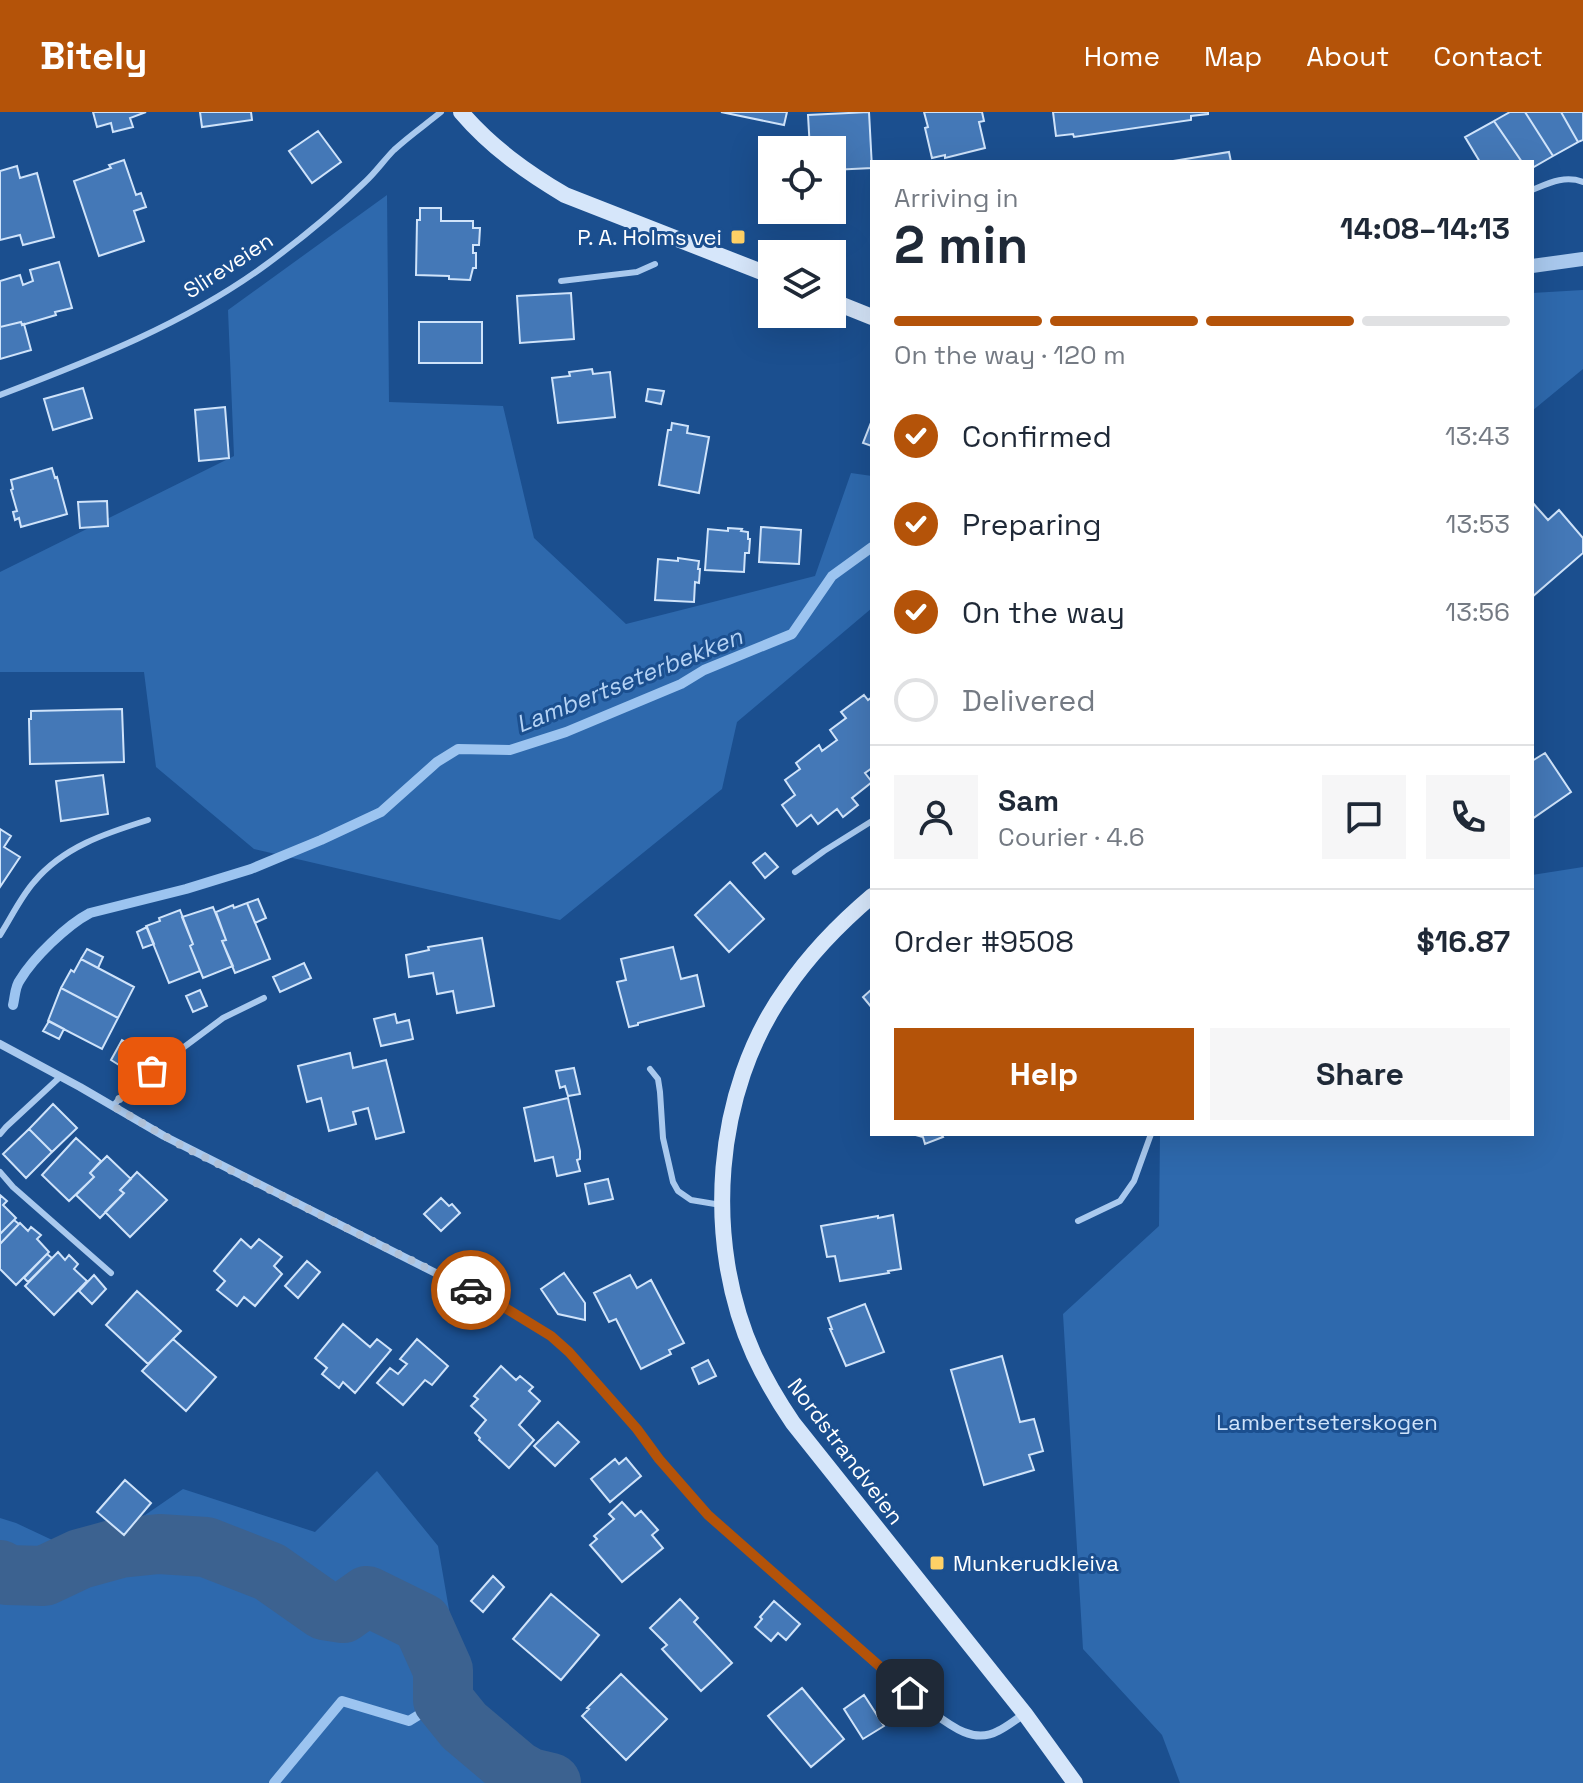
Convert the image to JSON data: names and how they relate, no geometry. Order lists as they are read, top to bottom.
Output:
{
  "streets": {
    "main road": ["Nordstrandveien"],
    "lane": ["Slireveien"]
  },
  "water": ["Lambertseterbekken"],
  "parks": ["Lambertseterskogen"],
  "places": {
    "transit": ["P. A. Holms vei", "Munkerudkleiva"]
  },
  "page": {
    "header": "Bitely",
    "nav": [
      "Home",
      "Map",
      "About",
      "Contact"
    ],
    "heading": ["2 min", "Arriving in", "14:08–14:13"],
    "panel": [
      "Sam",
      "Courier · 4.6",
      "Order #9508",
      "$16.87"
    ],
    "bar": "On the way · 120 m",
    "list": [
      ["Confirmed", "13:43"],
      ["Preparing", "13:53"],
      ["On the way", "13:56"],
      "Delivered"
    ],
    "buttons": ["Help", "Share"]
  }
}
